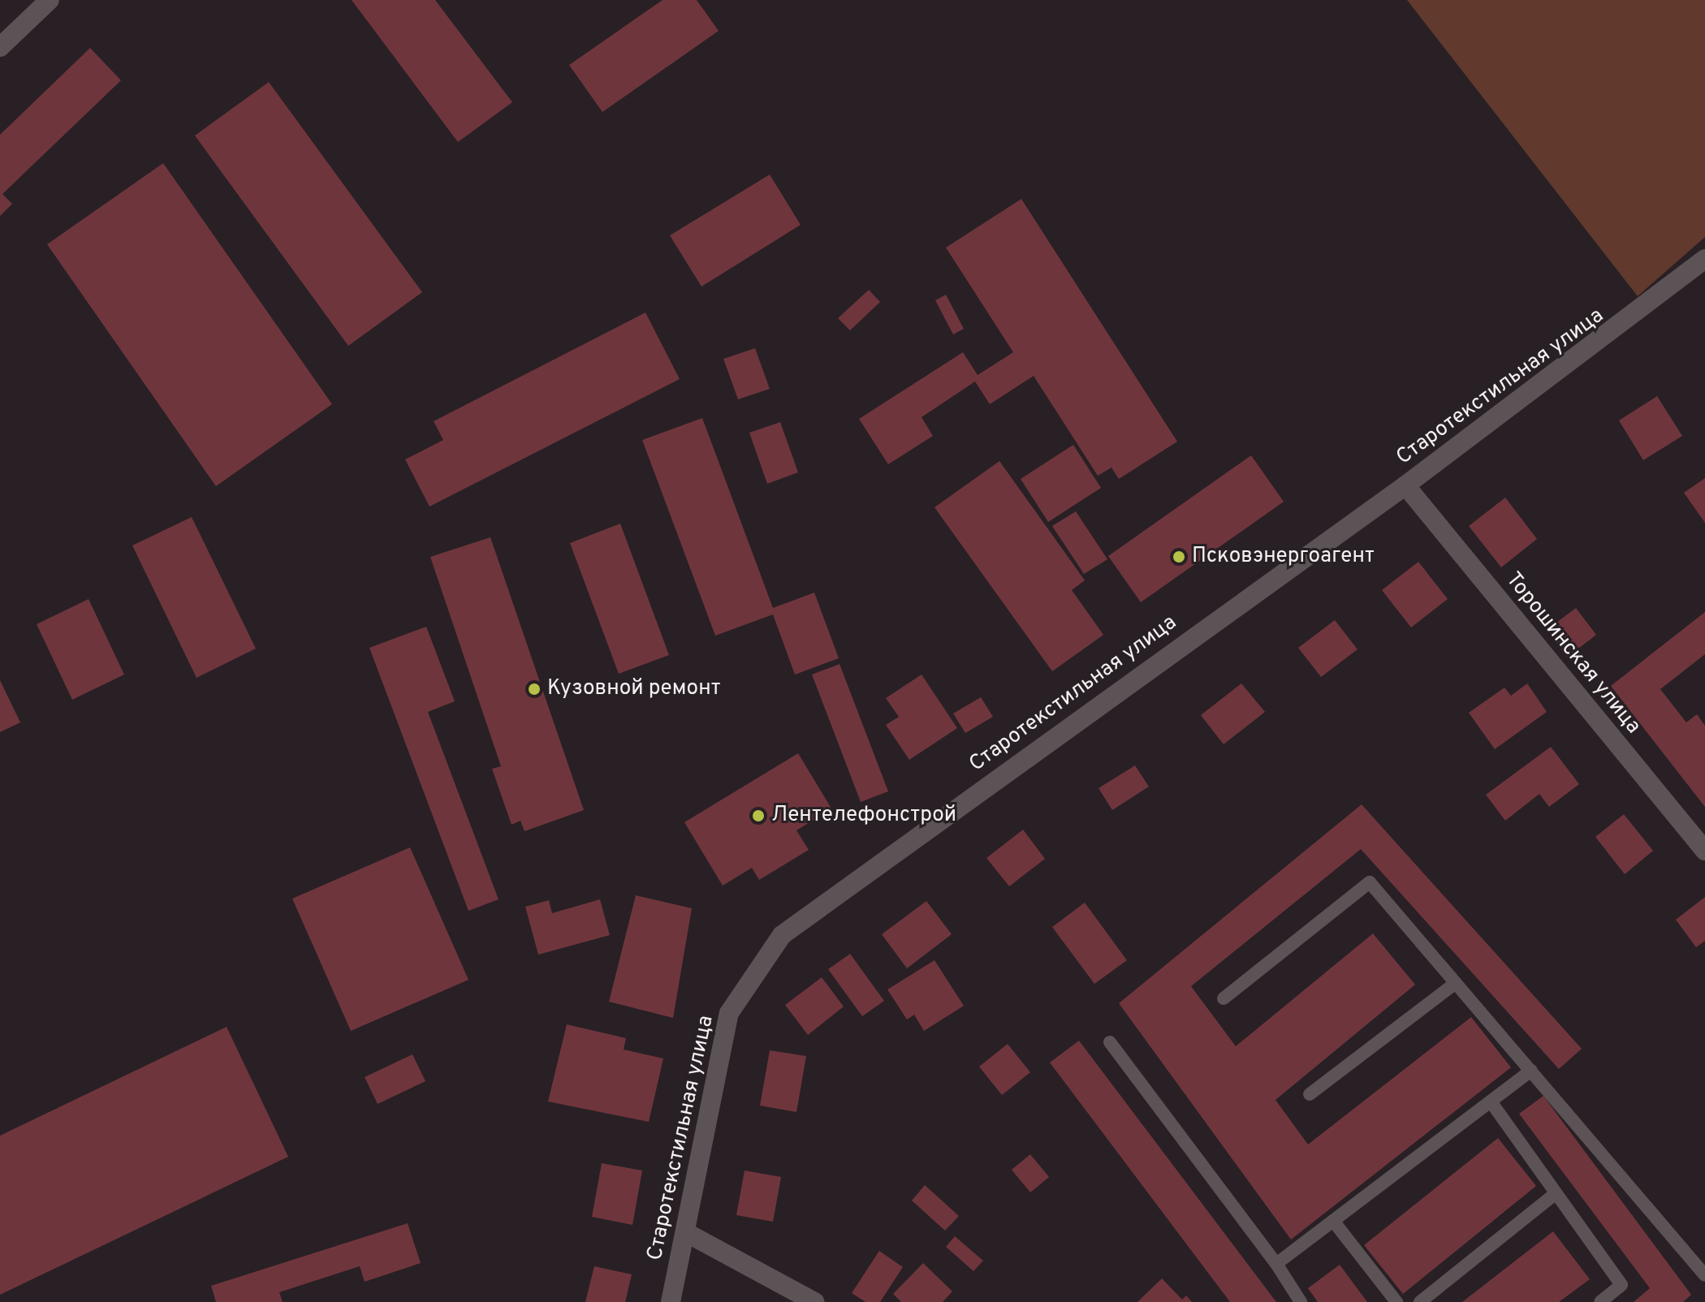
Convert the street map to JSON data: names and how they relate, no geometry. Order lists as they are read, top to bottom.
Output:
{
  "streets": {
    "street": ["Старотекстильная улица", "Торошинская улица"]
  },
  "crossings": [
    ["Старотекстильная улица", "Торошинская улица"]
  ],
  "places": ["Псковэнергоагент", "Кузовной ремонт", "Лентелефонстрой"]
}
